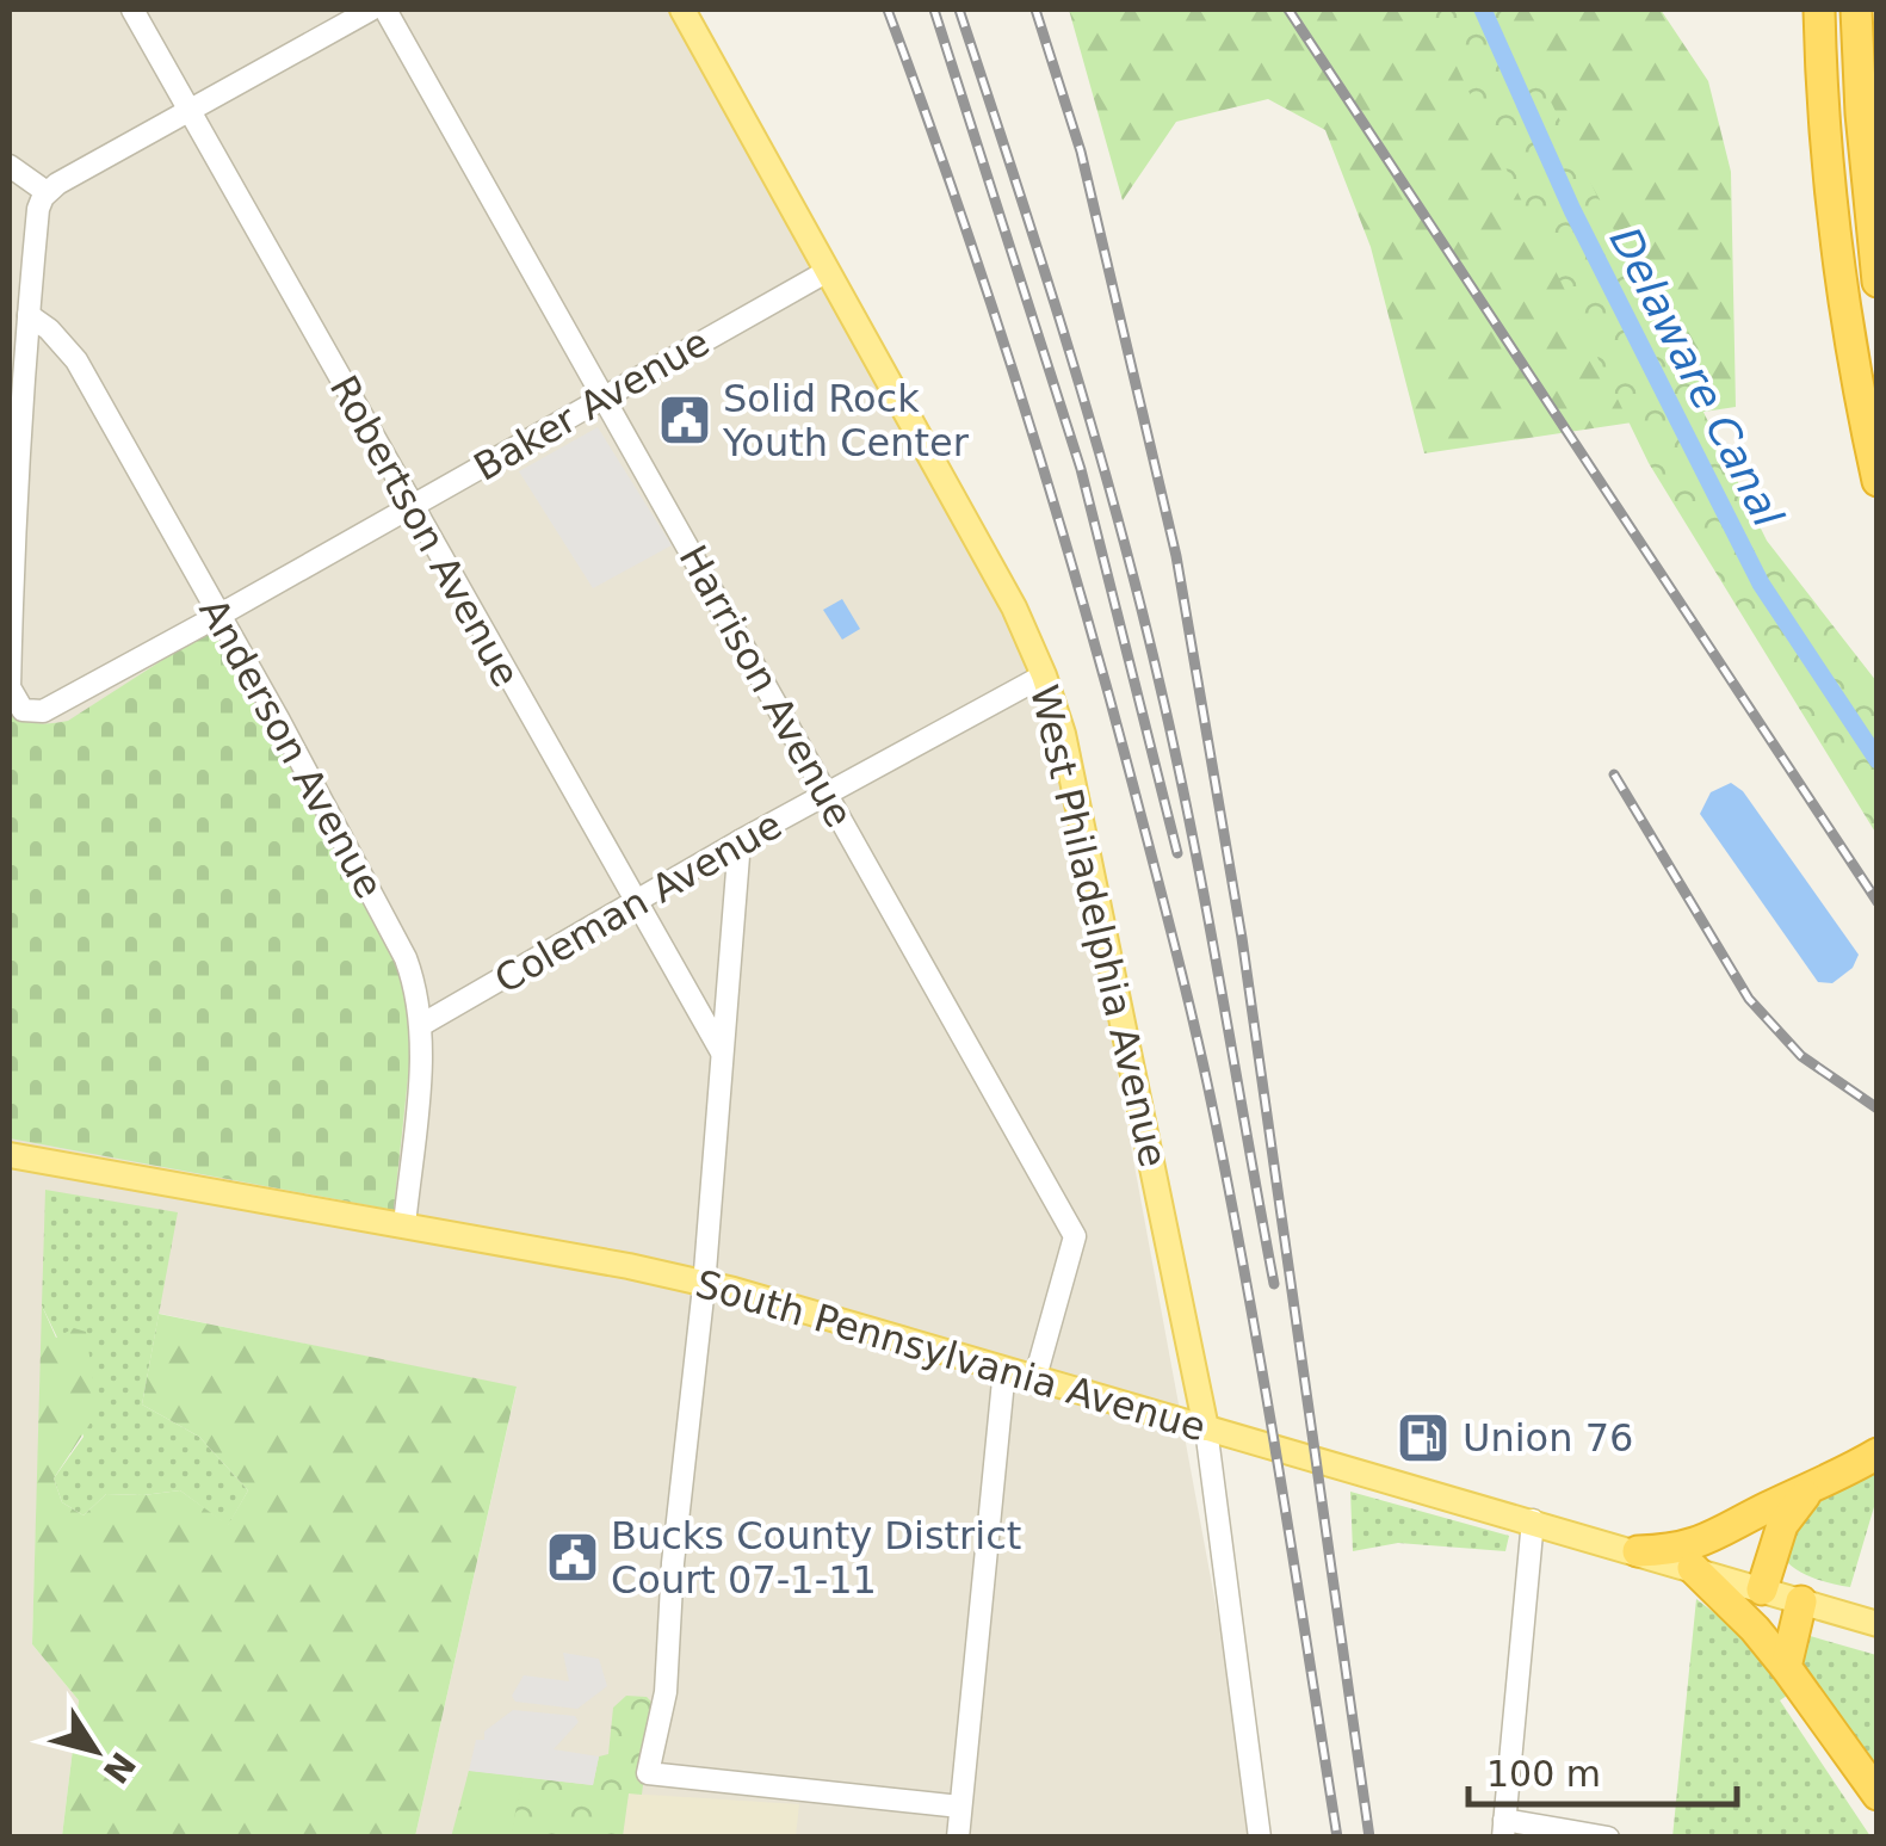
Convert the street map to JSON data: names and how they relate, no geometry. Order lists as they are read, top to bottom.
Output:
{
  "streets": {
    "main road": ["West Philadelphia Avenue", "South Pennsylvania Avenue"],
    "street": [
      "Baker Avenue",
      "Robertson Avenue",
      "Harrison Avenue",
      "Anderson Avenue",
      "Coleman Avenue"
    ]
  },
  "crossings": [
    ["Baker Avenue", "Robertson Avenue"],
    ["Baker Avenue", "Harrison Avenue"],
    ["Baker Avenue", "Anderson Avenue"],
    ["Baker Avenue", "West Philadelphia Avenue"],
    ["Robertson Avenue", "Coleman Avenue"],
    ["Harrison Avenue", "Coleman Avenue"],
    ["Harrison Avenue", "South Pennsylvania Avenue"],
    ["Anderson Avenue", "Coleman Avenue"],
    ["Anderson Avenue", "South Pennsylvania Avenue"],
    ["Coleman Avenue", "West Philadelphia Avenue"],
    ["West Philadelphia Avenue", "South Pennsylvania Avenue"]
  ],
  "water": ["Delaware Canal"],
  "places": {
    "public building": ["Solid Rock Youth Center", "Bucks County District Court 07-1-11"],
    "fuel station": ["Union 76"]
  },
  "scale_bar": "100 m",
  "north": "bottom right"
}
